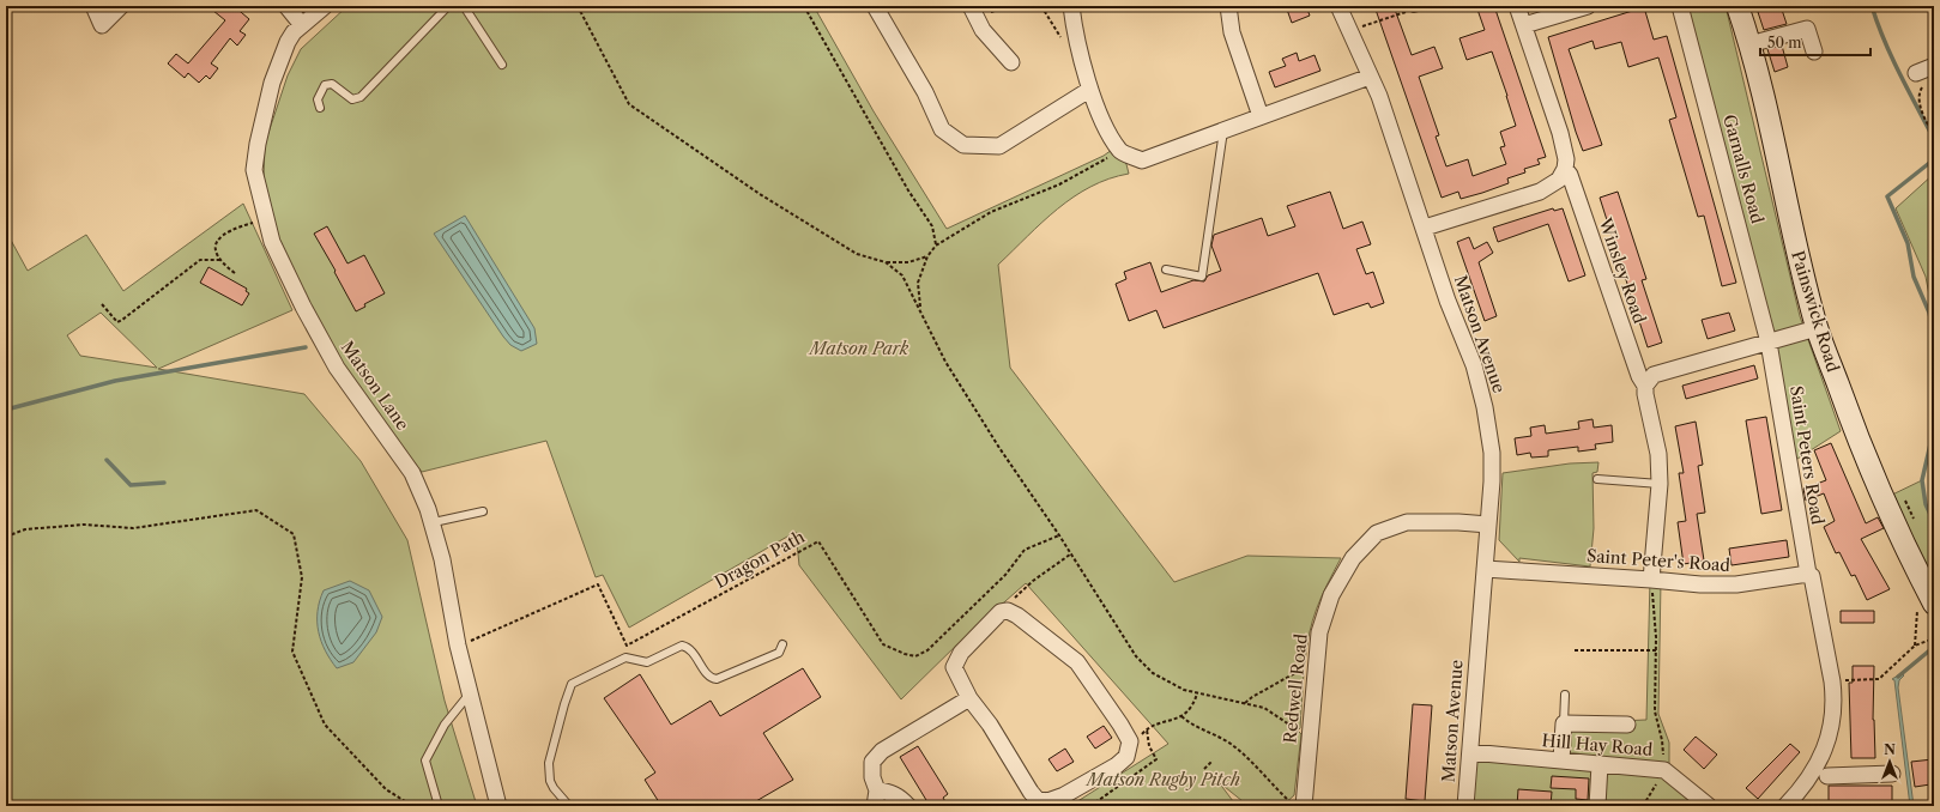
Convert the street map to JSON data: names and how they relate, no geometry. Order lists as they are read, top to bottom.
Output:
{
  "streets": {
    "main road": ["Painswick Road"],
    "street": [
      "Garnalls Road",
      "Winsley Road",
      "Matson Avenue",
      "Matson Lane",
      "Saint Peters Road",
      "Saint Peter's Road",
      "Redwell Road",
      "Hill Hay Road"
    ],
    "path": ["Dragon Path"]
  },
  "crossings": [
    ["Garnalls Road", "Saint Peters Road"],
    ["Matson Avenue", "Saint Peter's Road"],
    ["Matson Avenue", "Redwell Road"],
    ["Matson Avenue", "Hill Hay Road"],
    ["Matson Lane", "Dragon Path"],
    ["Saint Peters Road", "Saint Peter's Road"]
  ],
  "parks": ["Matson Park", "Matson Rugby Pitch"],
  "scale_bar": "50 m",
  "north": "top"
}
